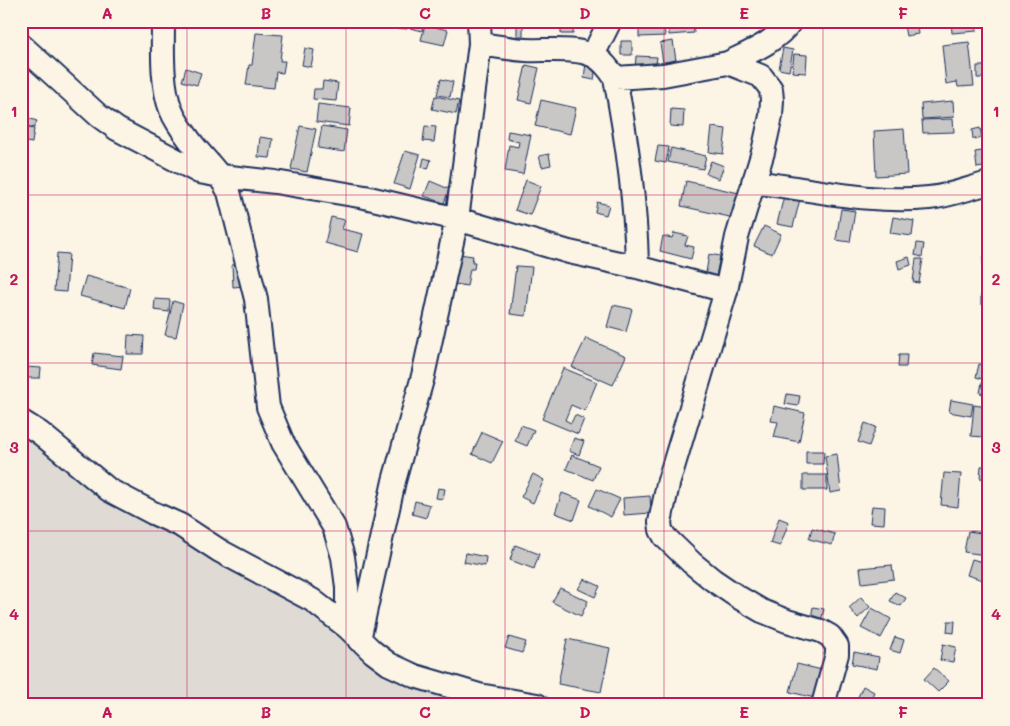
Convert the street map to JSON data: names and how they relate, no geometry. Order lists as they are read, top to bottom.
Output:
{
  "grid": {
    "columns": [
      "A",
      "B",
      "C",
      "D",
      "E",
      "F"
    ],
    "rows": [
      "1",
      "2",
      "3",
      "4"
    ]
  }
}
